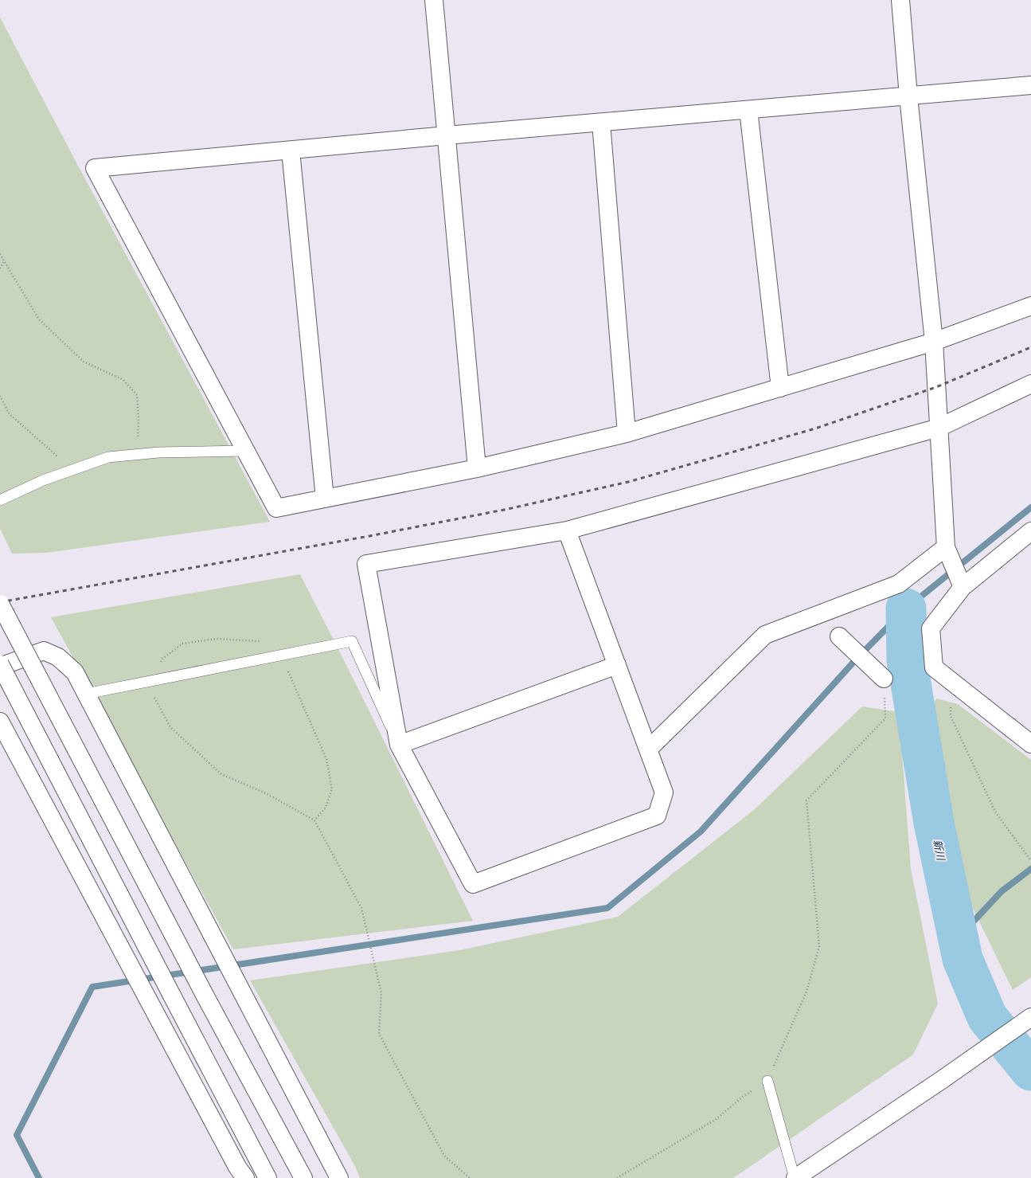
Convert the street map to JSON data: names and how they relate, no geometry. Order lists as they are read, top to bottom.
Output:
{
  "water": ["新川"]
}
